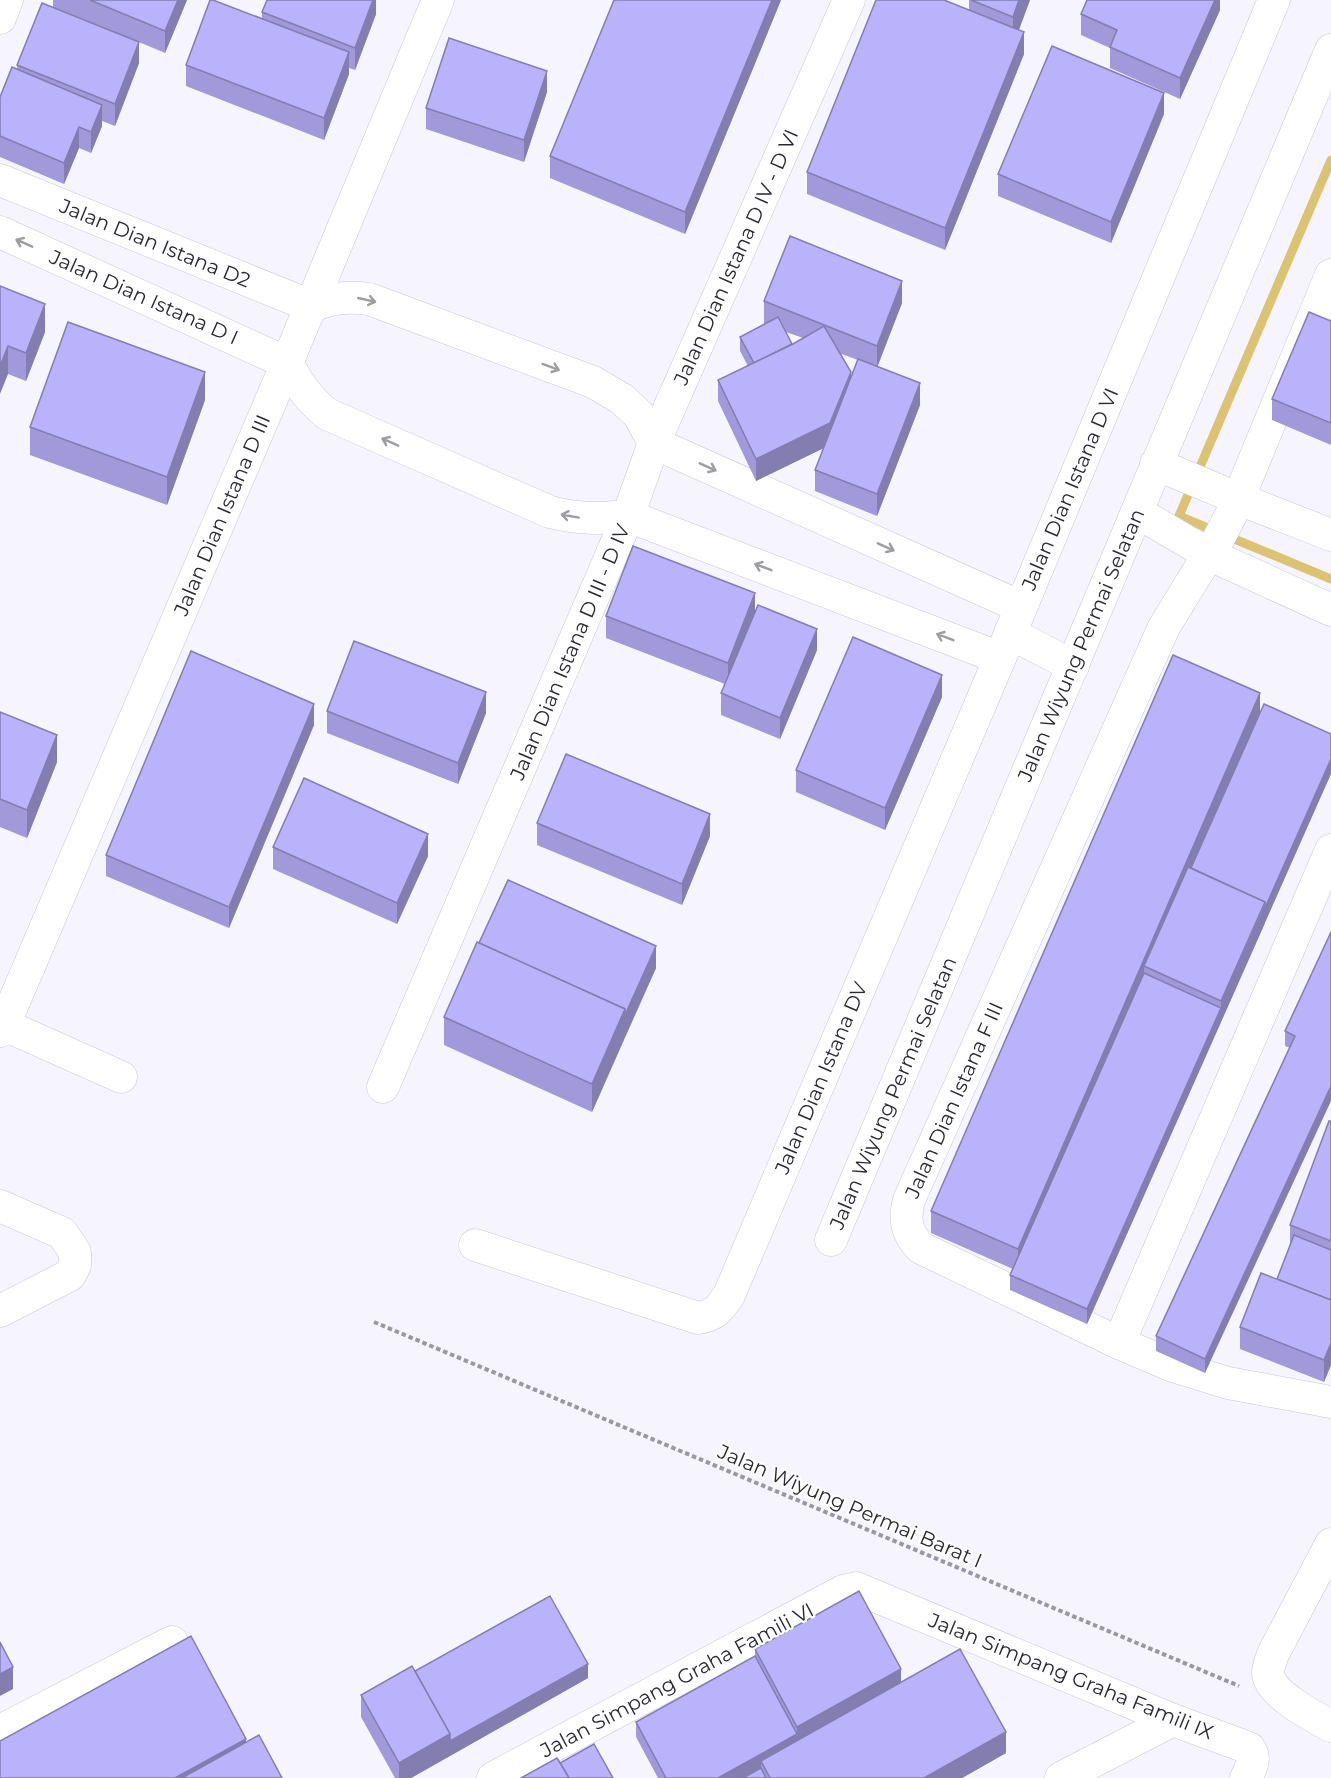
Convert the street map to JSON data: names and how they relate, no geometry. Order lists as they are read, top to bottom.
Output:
{
  "streets": {
    "street": [
      "Jalan Dian Istana D2",
      "Jalan Dian Istana D IV - D VI",
      "Jalan Dian Istana D I",
      "Jalan Dian Istana D VI",
      "Jalan Dian Istana D III",
      "Jalan Wiyung Permai Selatan",
      "Jalan Dian Istana D III - D IV",
      "Jalan Dian Istana DV",
      "Jalan Dian Istana F III",
      "Jalan Simpang Graha Famili IX",
      "Jalan Simpang Graha Famili VI"
    ],
    "path": ["Jalan Wiyung Permai Barat I"]
  },
  "crossings": [
    ["Jalan Dian Istana D IV - D VI", "Jalan Dian Istana D VI"],
    ["Jalan Dian Istana D IV - D VI", "Jalan Dian Istana D III - D IV"],
    ["Jalan Dian Istana D I", "Jalan Dian Istana D III"],
    ["Jalan Dian Istana D VI", "Jalan Dian Istana D III - D IV"],
    ["Jalan Dian Istana D VI", "Jalan Dian Istana DV"],
    ["Jalan Dian Istana D III - D IV", "Jalan Dian Istana DV"],
    ["Jalan Simpang Graha Famili IX", "Jalan Simpang Graha Famili VI"]
  ],
  "one_way": ["Jalan Dian Istana D I", "Jalan Dian Istana D VI", "Jalan Dian Istana D III - D IV"]
}
